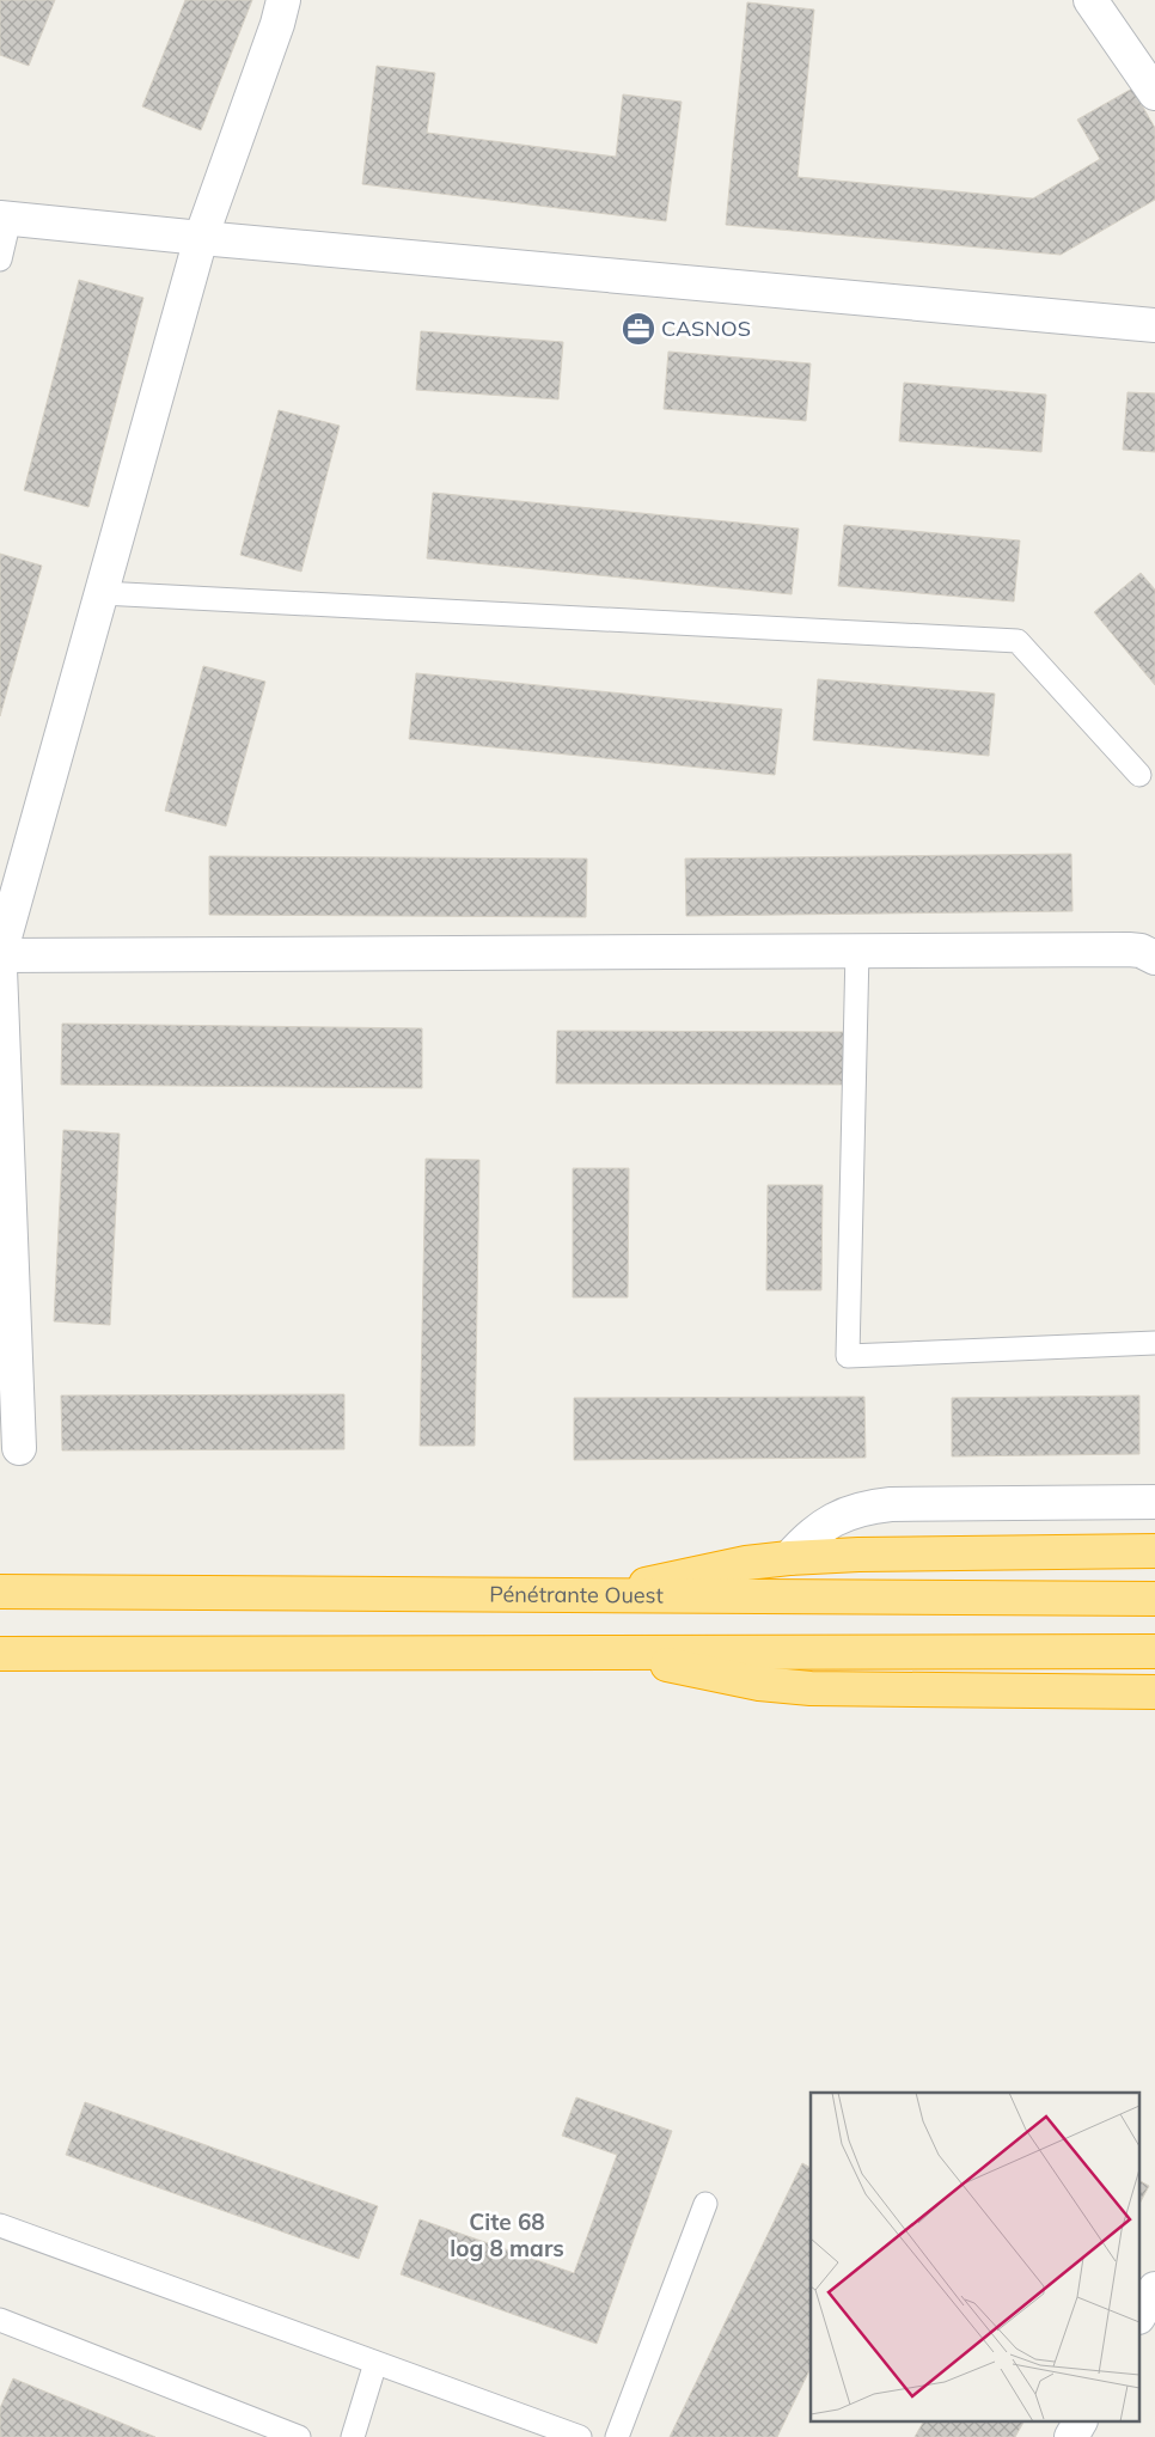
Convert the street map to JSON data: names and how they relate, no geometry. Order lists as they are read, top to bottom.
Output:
{
  "streets": {
    "highway": ["Pénétrante Ouest"]
  },
  "districts": ["Cite 68 log 8 mars"],
  "places": {
    "office": ["CASNOS"]
  }
}
